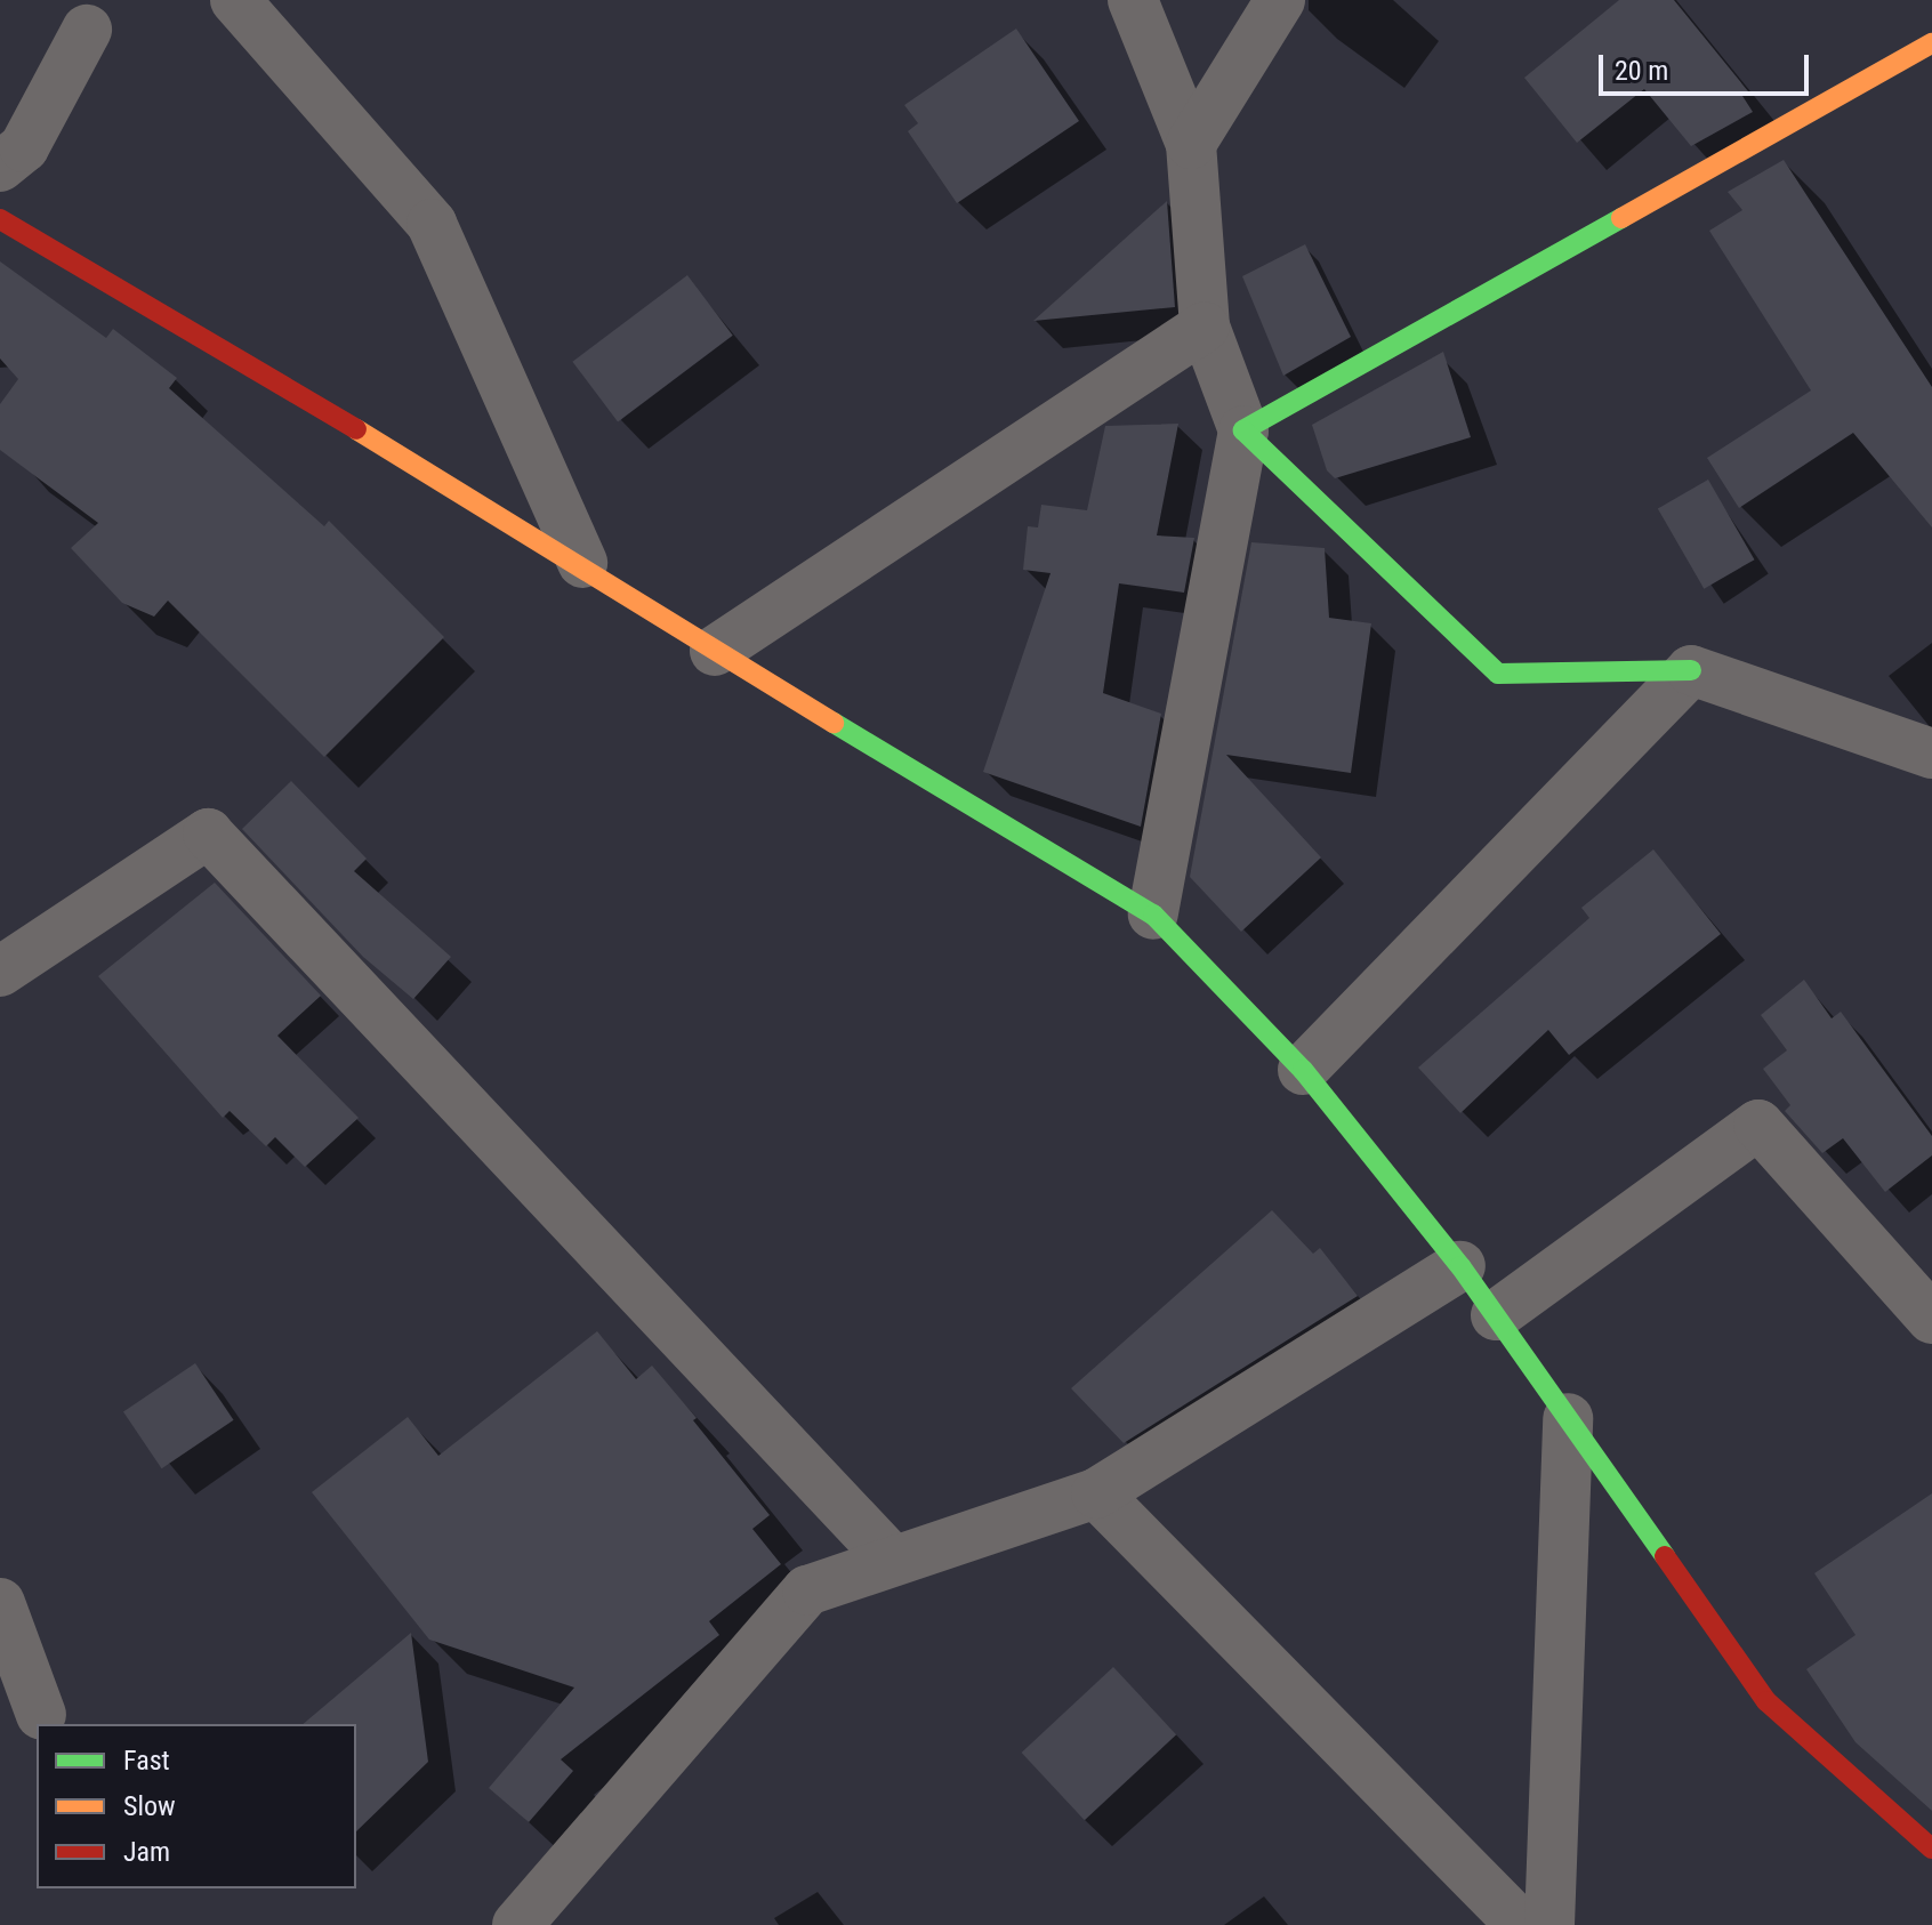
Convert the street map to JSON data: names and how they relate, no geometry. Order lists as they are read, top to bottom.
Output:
{
  "legend": ["Fast", "Slow", "Jam"],
  "scale_bar": "20 m"
}
